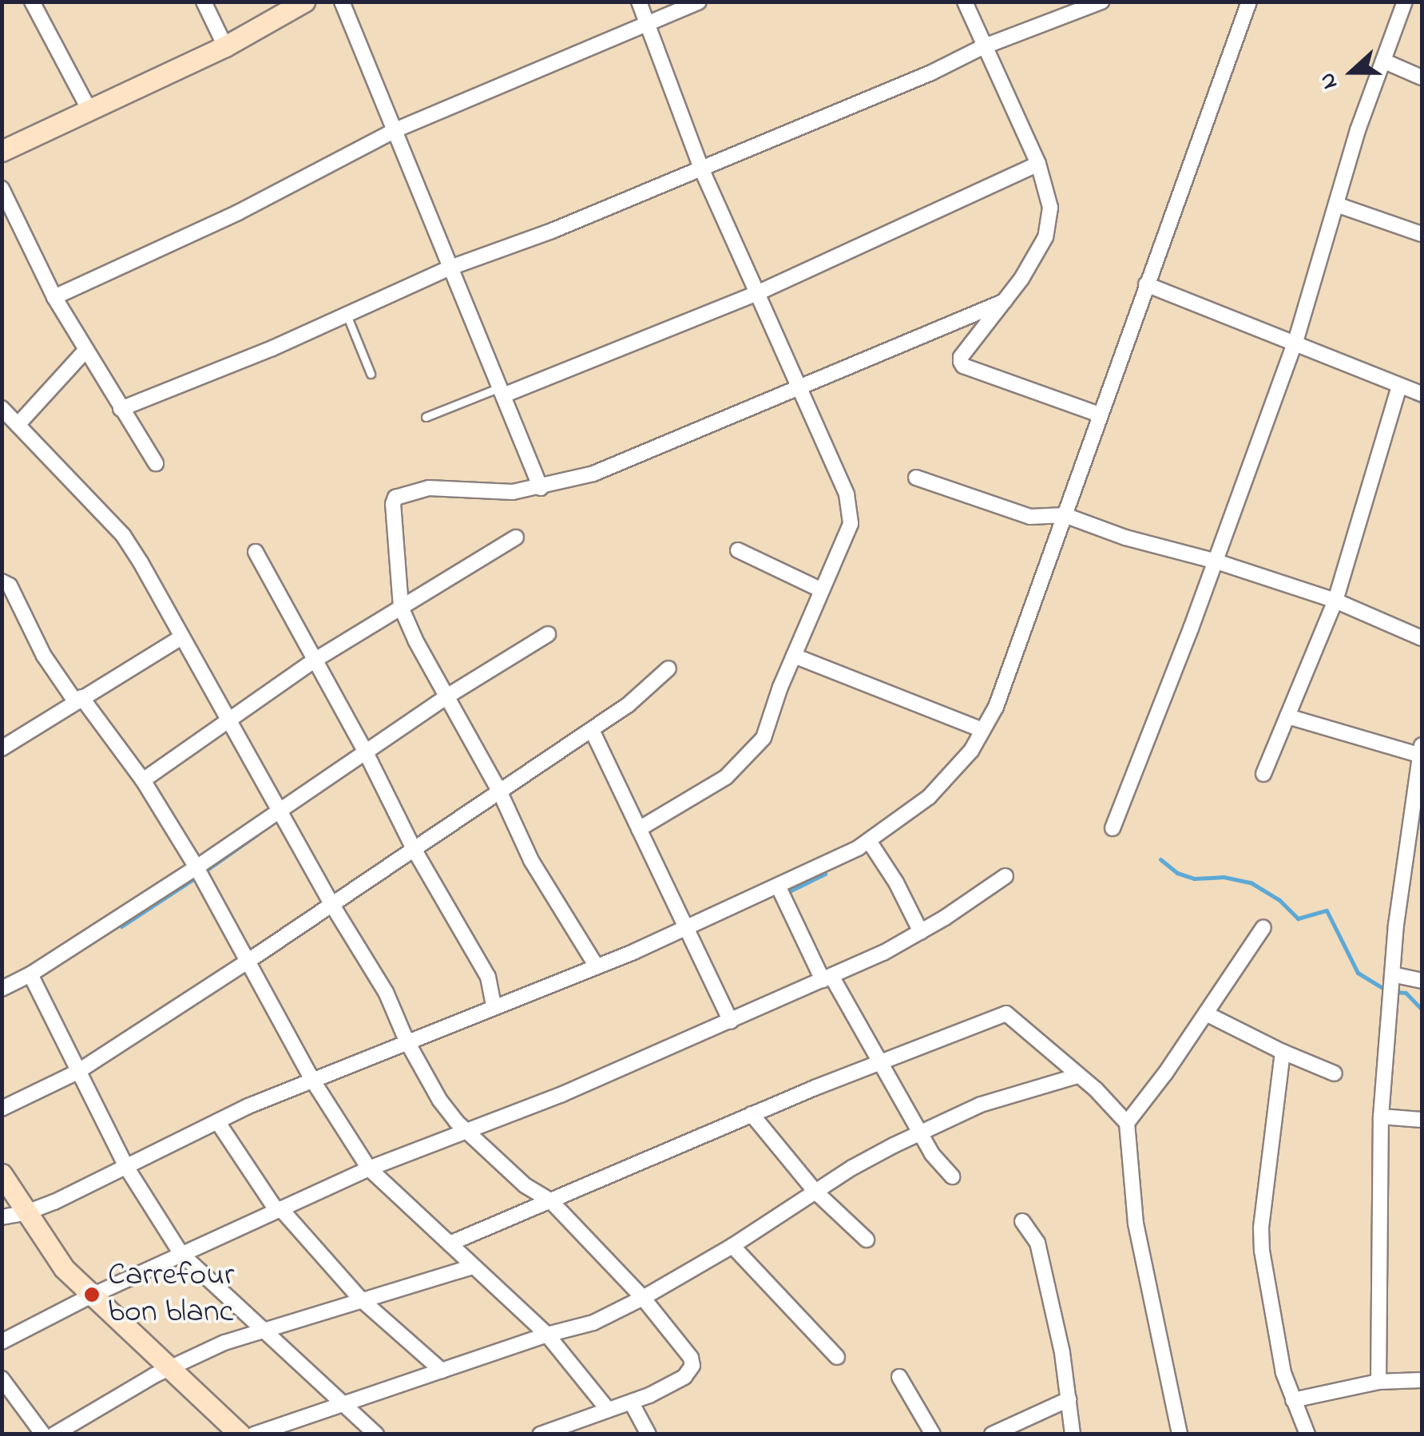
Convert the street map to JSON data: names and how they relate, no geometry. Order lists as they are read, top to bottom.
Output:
{
  "places": ["Carrefour bon blanc"],
  "north": "left"
}
